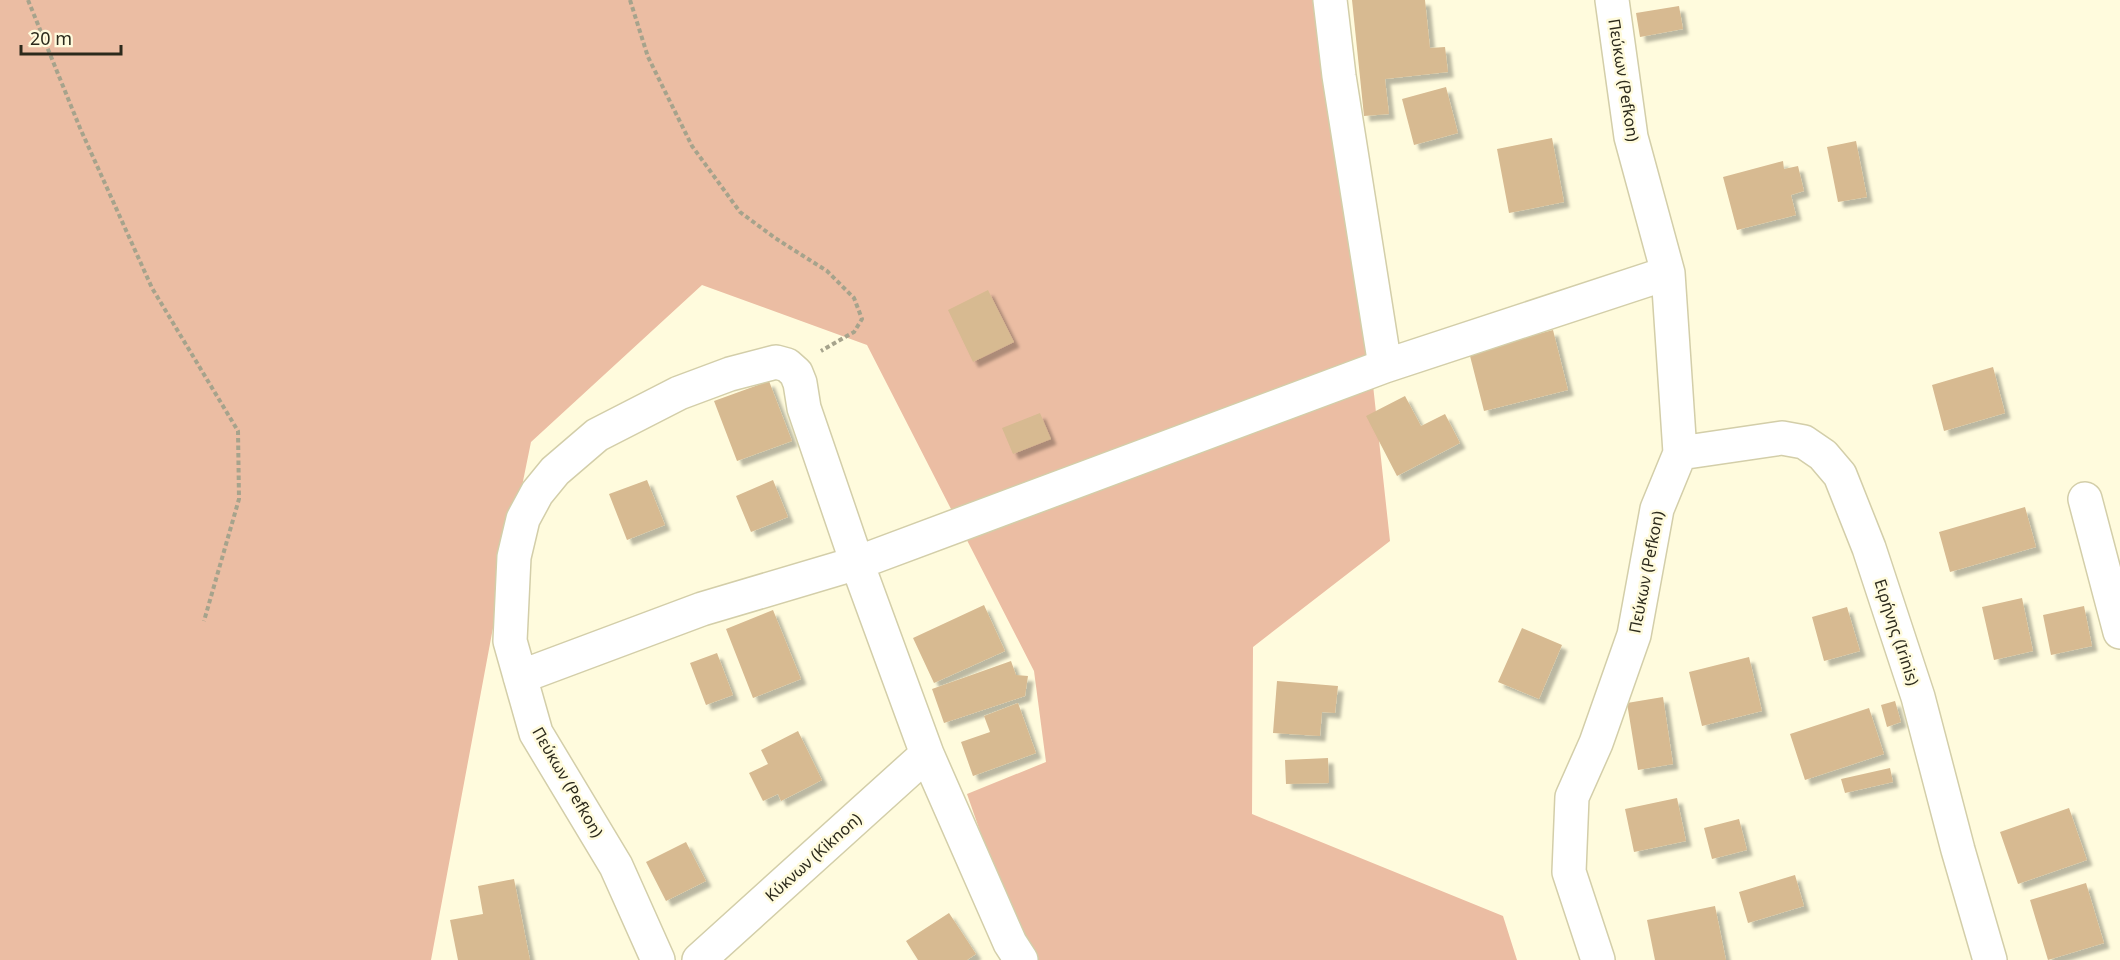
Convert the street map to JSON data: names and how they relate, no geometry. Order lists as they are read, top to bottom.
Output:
{
  "streets": {
    "street": ["Πεύκων (Pefkon)", "Ειρήνης (Irinis)", "Κύκνων (Kiknon)"]
  },
  "crossings": [
    ["Πεύκων (Pefkon)", "Ειρήνης (Irinis)"]
  ],
  "scale_bar": "20 m"
}
